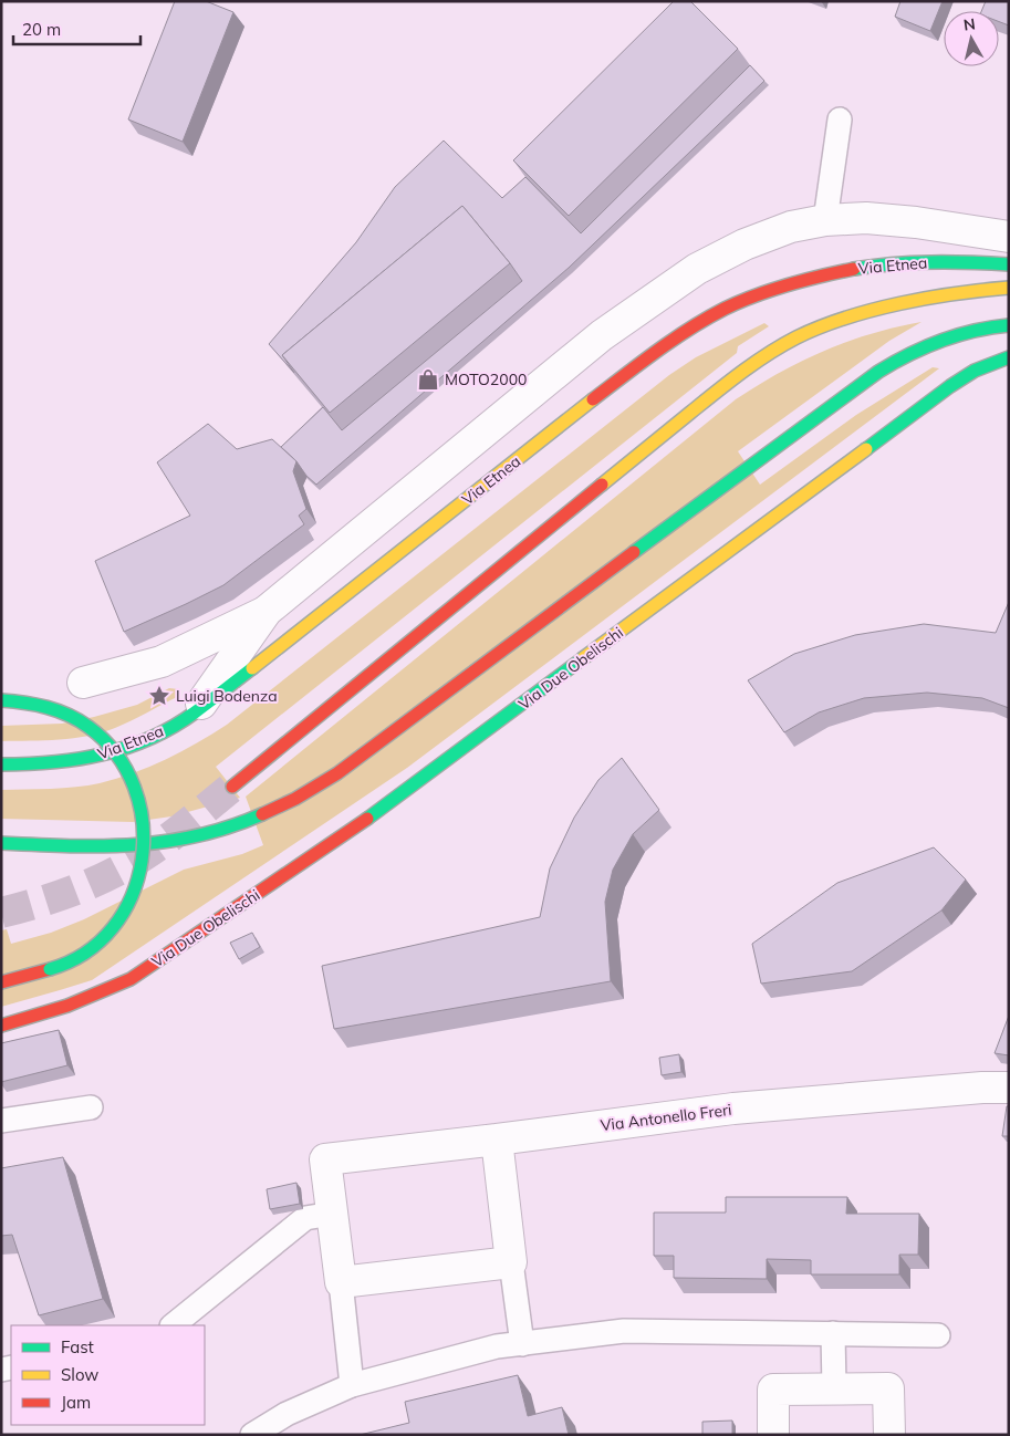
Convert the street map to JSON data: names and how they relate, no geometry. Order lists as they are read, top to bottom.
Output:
{
  "streets": {
    "main road": ["Via Etnea", "Via Due Obelischi"],
    "street": ["Via Antonello Freri"]
  },
  "places": {
    "shop": ["MOTO2000"],
    "place": ["Luigi Bodenza"]
  },
  "legend": ["Fast", "Slow", "Jam"],
  "scale_bar": "20 m",
  "north": "top"
}
